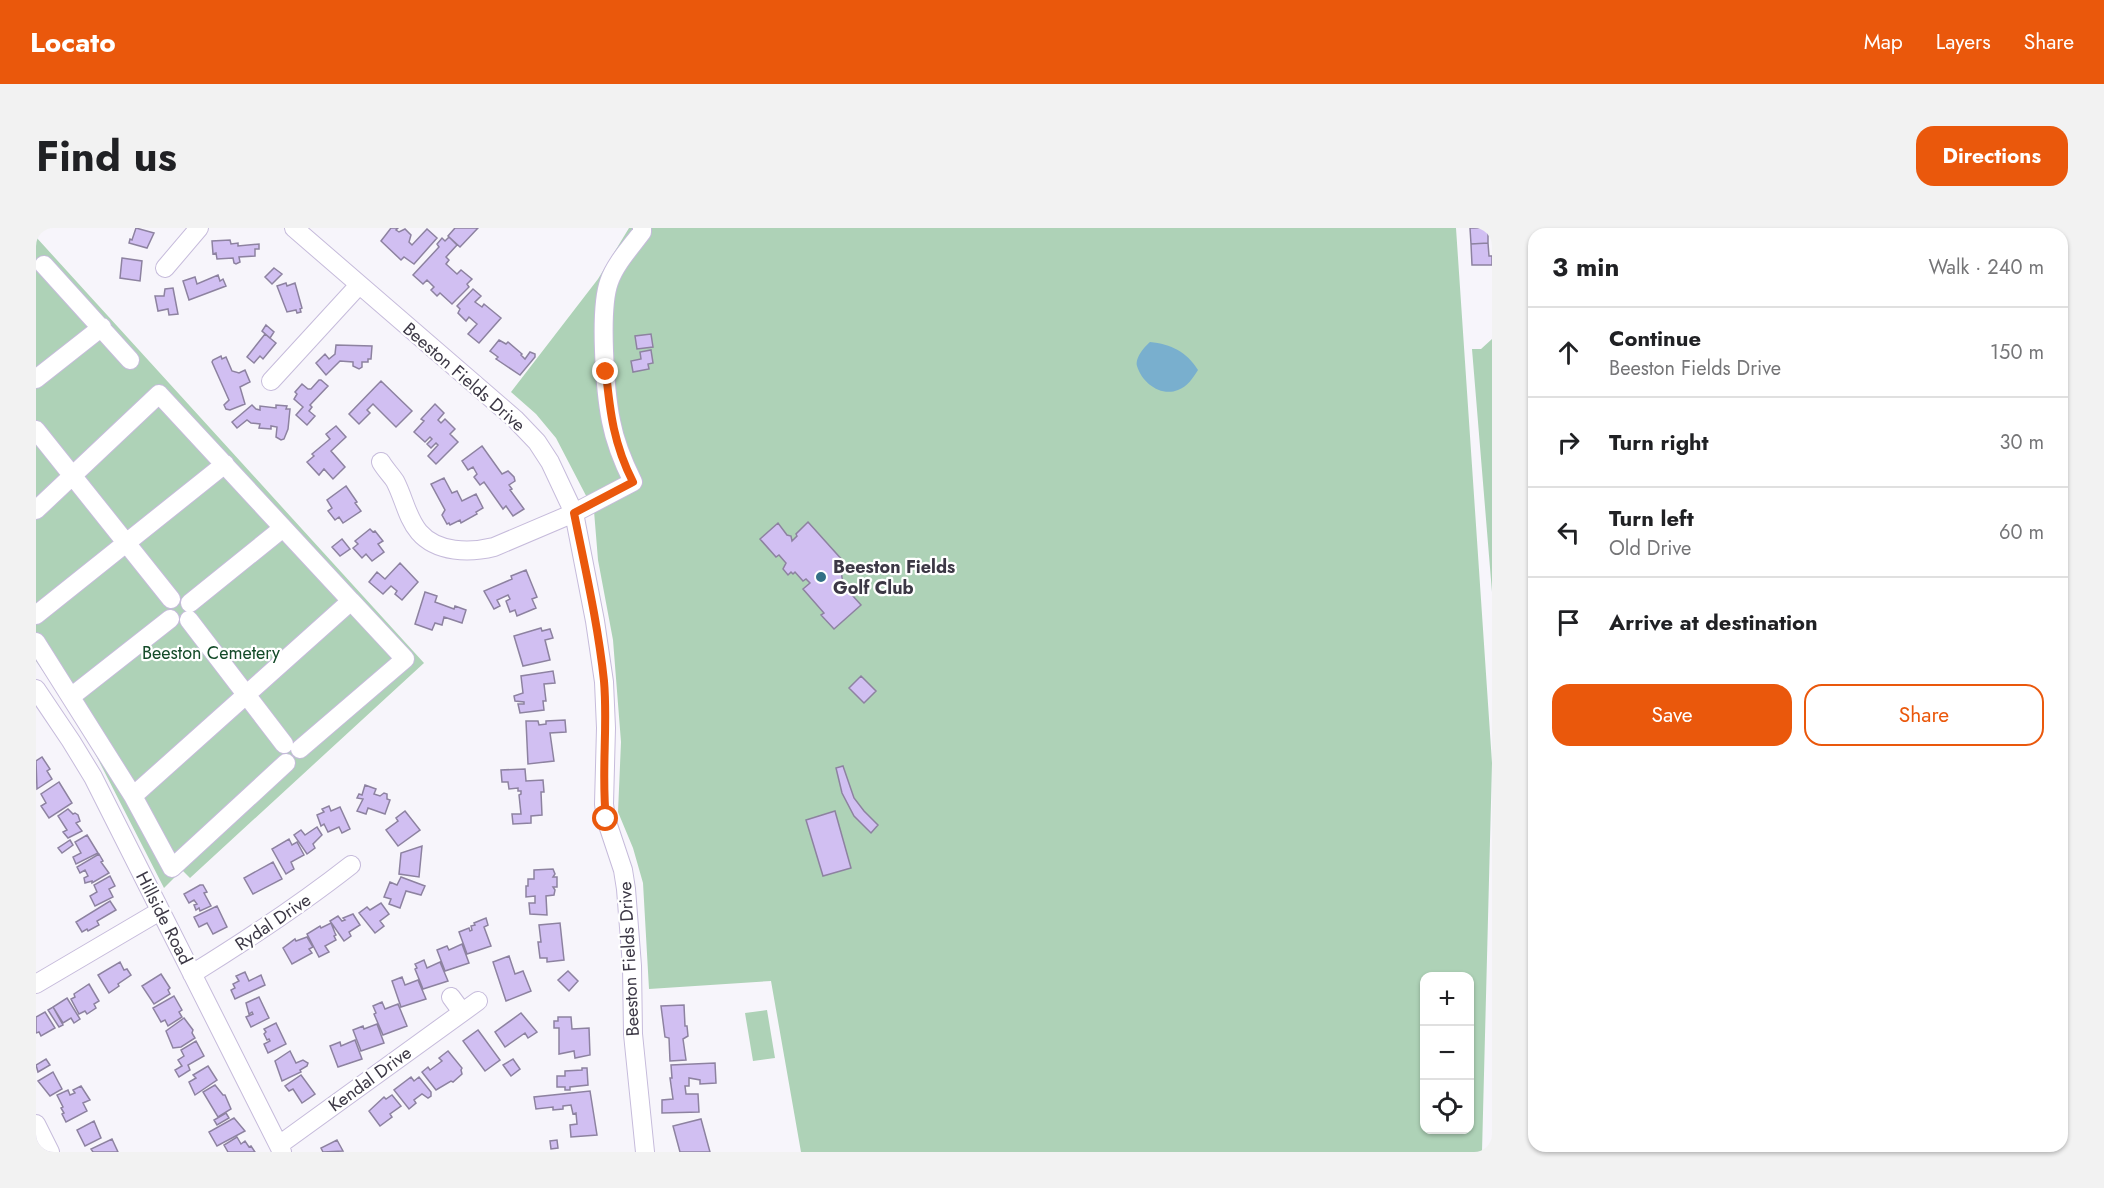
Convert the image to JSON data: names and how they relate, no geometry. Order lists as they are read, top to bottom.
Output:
{
  "streets": {
    "street": [
      "Beeston Fields Drive",
      "Hillside Road",
      "Rydal Drive",
      "Kendal Drive"
    ]
  },
  "crossings": [
    ["Hillside Road", "Rydal Drive"],
    ["Hillside Road", "Kendal Drive"]
  ],
  "parks": ["Beeston Cemetery"],
  "places": ["Beeston Fields Golf Club"],
  "page": {
    "header": "Locato",
    "nav": ["Map", "Layers", "Share"],
    "title": "Find us",
    "buttons": [
      "Directions",
      ["Save", "Share"]
    ],
    "heading": ["3 min", "Walk · 240 m"],
    "list": [
      ["Continue", "Beeston Fields Drive", "150 m"],
      ["Turn right", "30 m"],
      ["Turn left", "Old Drive", "60 m"],
      "Arrive at destination"
    ],
    "map_buttons": ["+", "−"]
  }
}
